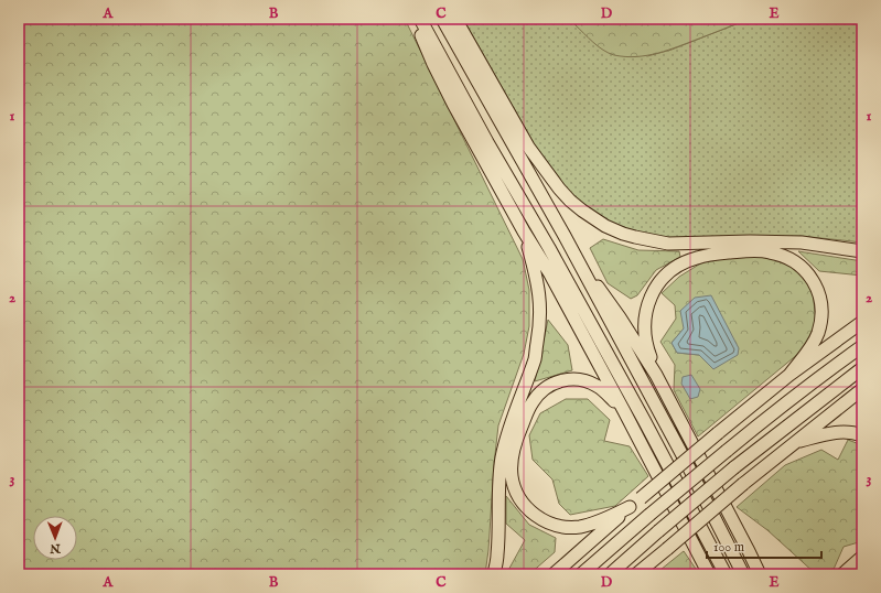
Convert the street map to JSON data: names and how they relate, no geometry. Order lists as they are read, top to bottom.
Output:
{
  "scale_bar": "100 m",
  "north": "bottom",
  "grid": {
    "columns": [
      "A",
      "B",
      "C",
      "D",
      "E"
    ],
    "rows": ["1", "2", "3"]
  }
}
